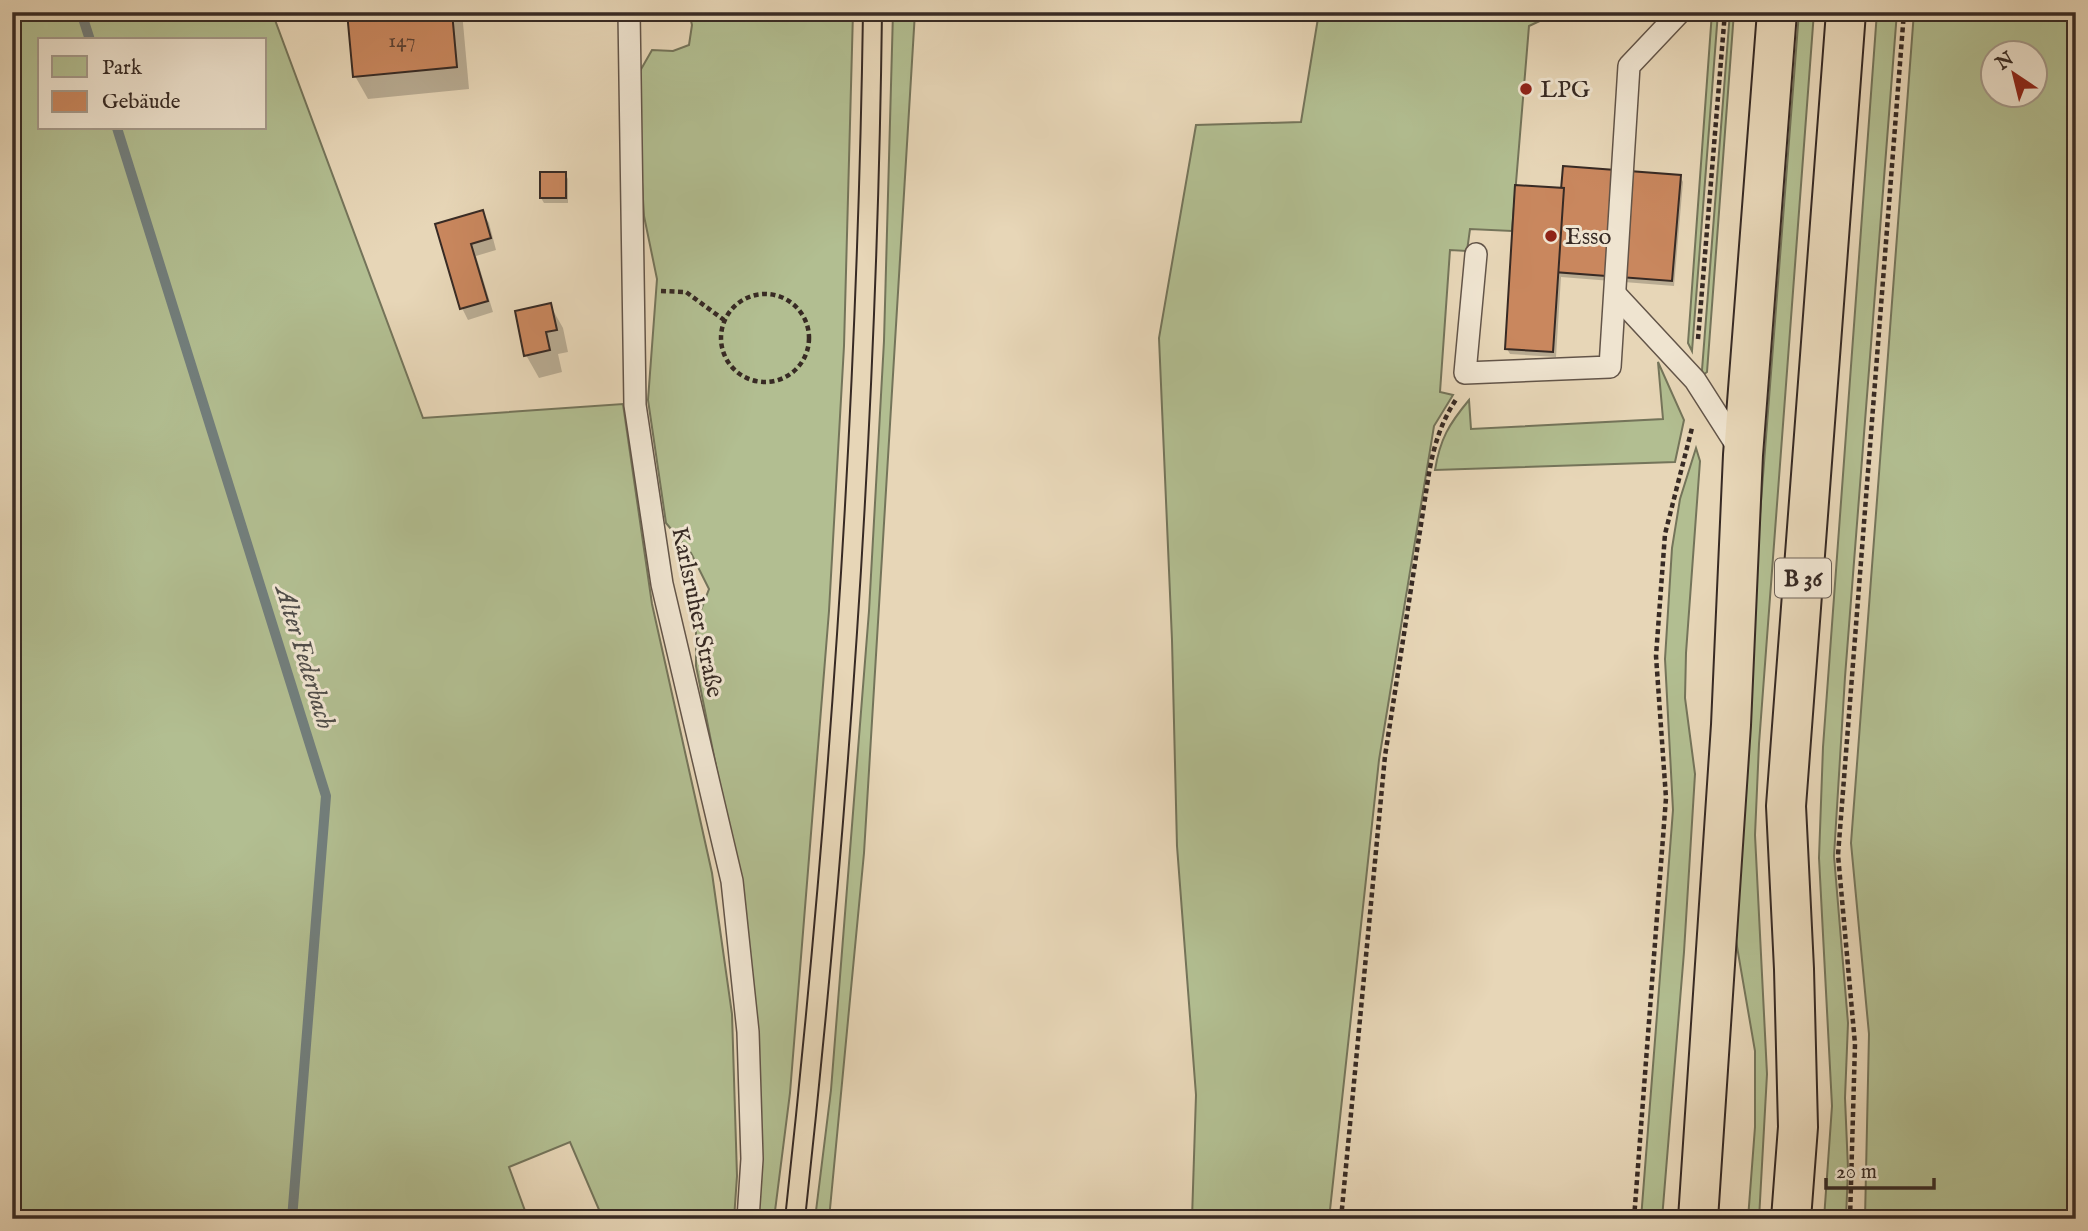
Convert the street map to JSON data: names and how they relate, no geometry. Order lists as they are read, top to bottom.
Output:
{
  "streets": {
    "highway": ["B 36"],
    "lane": ["Karlsruher Straße"]
  },
  "water": ["Alter Federbach"],
  "places": ["LPG", "Esso"],
  "house_numbers": ["147"],
  "legend": ["Park", "Gebäude"],
  "scale_bar": "20 m",
  "north": "top left"
}
